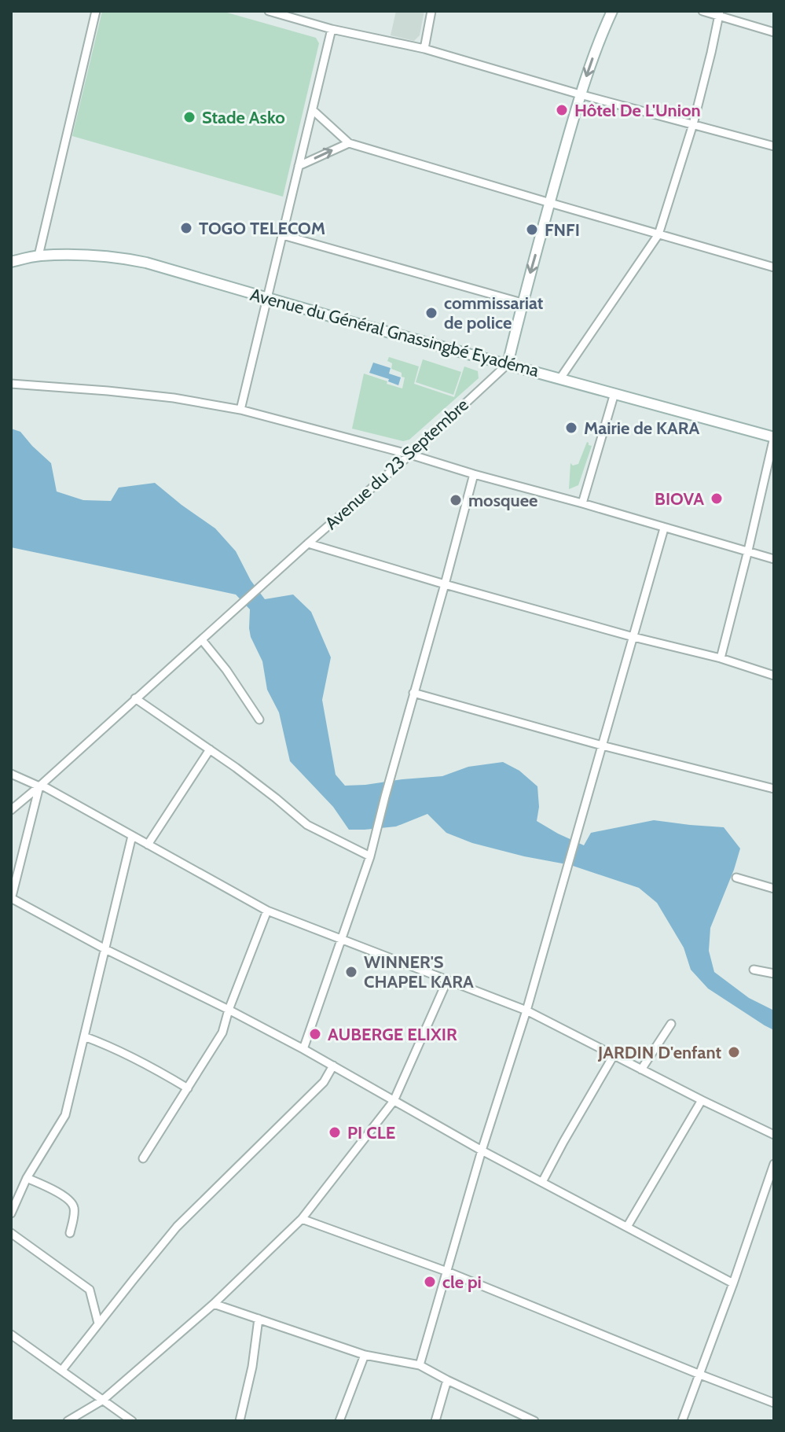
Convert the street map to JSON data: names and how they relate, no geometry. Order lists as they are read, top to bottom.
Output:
{
  "streets": {
    "main road": ["Avenue du Général Gnassingbé Eyadéma"],
    "street": ["Avenue du 23 Septembre"]
  },
  "crossings": [
    ["Avenue du Général Gnassingbé Eyadéma", "Avenue du 23 Septembre"]
  ],
  "places": [
    "Hôtel De L'Union",
    "Stade Asko",
    "TOGO TELECOM",
    "FNFI",
    "commissariat de police",
    "Mairie de KARA",
    "BIOVA",
    "mosquee",
    "WINNER'S CHAPEL KARA",
    "AUBERGE ELIXIR",
    "JARDIN D'enfant",
    "PI CLE",
    "cle pi"
  ]
}
